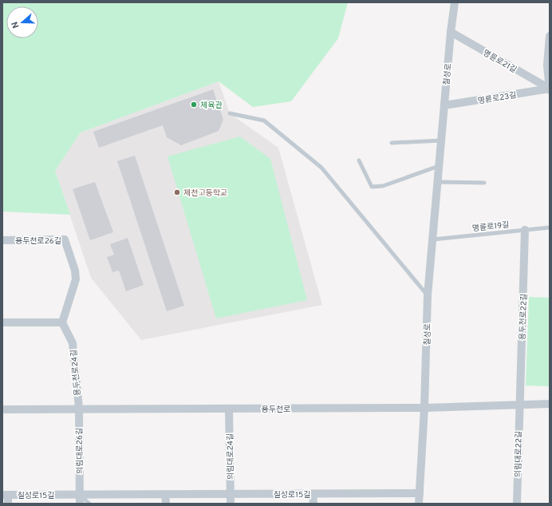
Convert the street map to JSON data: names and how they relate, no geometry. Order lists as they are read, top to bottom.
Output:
{
  "streets": {
    "street": [
      "명륜로21길",
      "칠성로",
      "명륜로23길",
      "용두천로26길",
      "용두천로22길",
      "용두천로24길",
      "용두천로",
      "의림대로26길",
      "의림대로22길",
      "의림대로24길",
      "칠성로15길"
    ],
    "lane": ["명륜로19길"]
  },
  "crossings": [
    ["명륜로21길", "칠성로"],
    ["명륜로21길", "명륜로23길"],
    ["칠성로", "명륜로23길"],
    ["칠성로", "명륜로19길"],
    ["칠성로", "용두천로"],
    ["칠성로", "칠성로15길"],
    ["명륜로19길", "용두천로22길"],
    ["용두천로26길", "용두천로24길"],
    ["용두천로22길", "용두천로"],
    ["용두천로22길", "의림대로22길"],
    ["용두천로24길", "용두천로"],
    ["용두천로24길", "의림대로26길"],
    ["용두천로", "의림대로26길"],
    ["용두천로", "의림대로22길"],
    ["용두천로", "의림대로24길"],
    ["의림대로26길", "칠성로15길"],
    ["의림대로24길", "칠성로15길"]
  ],
  "places": ["체육관", "제천고등학교"],
  "north": "left"
}
